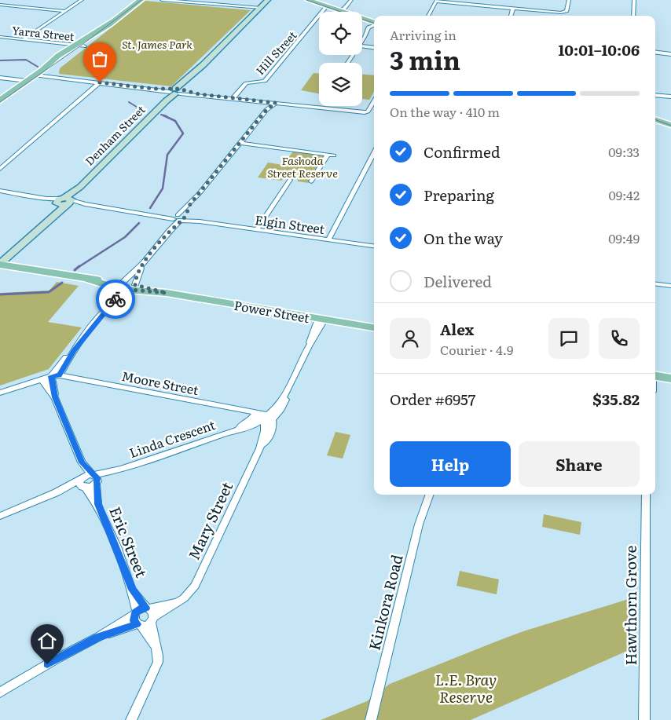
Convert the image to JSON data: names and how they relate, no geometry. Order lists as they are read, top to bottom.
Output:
{
  "streets": {
    "main road": ["Power Street"],
    "street": [
      "Yarra Street",
      "Hill Street",
      "Denham Street",
      "Elgin Street",
      "Moore Street",
      "Linda Crescent",
      "Mary Street",
      "Eric Street",
      "Kinkora Road",
      "Hawthorn Grove"
    ]
  },
  "crossings": [
    ["Denham Street", "Elgin Street"],
    ["Denham Street", "Power Street"],
    ["Power Street", "Mary Street"],
    ["Moore Street", "Linda Crescent"],
    ["Moore Street", "Mary Street"],
    ["Linda Crescent", "Mary Street"],
    ["Linda Crescent", "Eric Street"],
    ["Mary Street", "Eric Street"]
  ],
  "parks": ["St. James Park", "Fashoda Street Reserve", "L.E. Bray Reserve"],
  "page": {
    "heading": ["3 min", "Arriving in", "10:01–10:06"],
    "panel": [
      "Alex",
      "Courier · 4.9",
      "Order #6957",
      "$35.82"
    ],
    "bar": "On the way · 410 m",
    "list": [
      ["Confirmed", "09:33"],
      ["Preparing", "09:42"],
      ["On the way", "09:49"],
      "Delivered"
    ],
    "buttons": ["Help", "Share"]
  }
}
